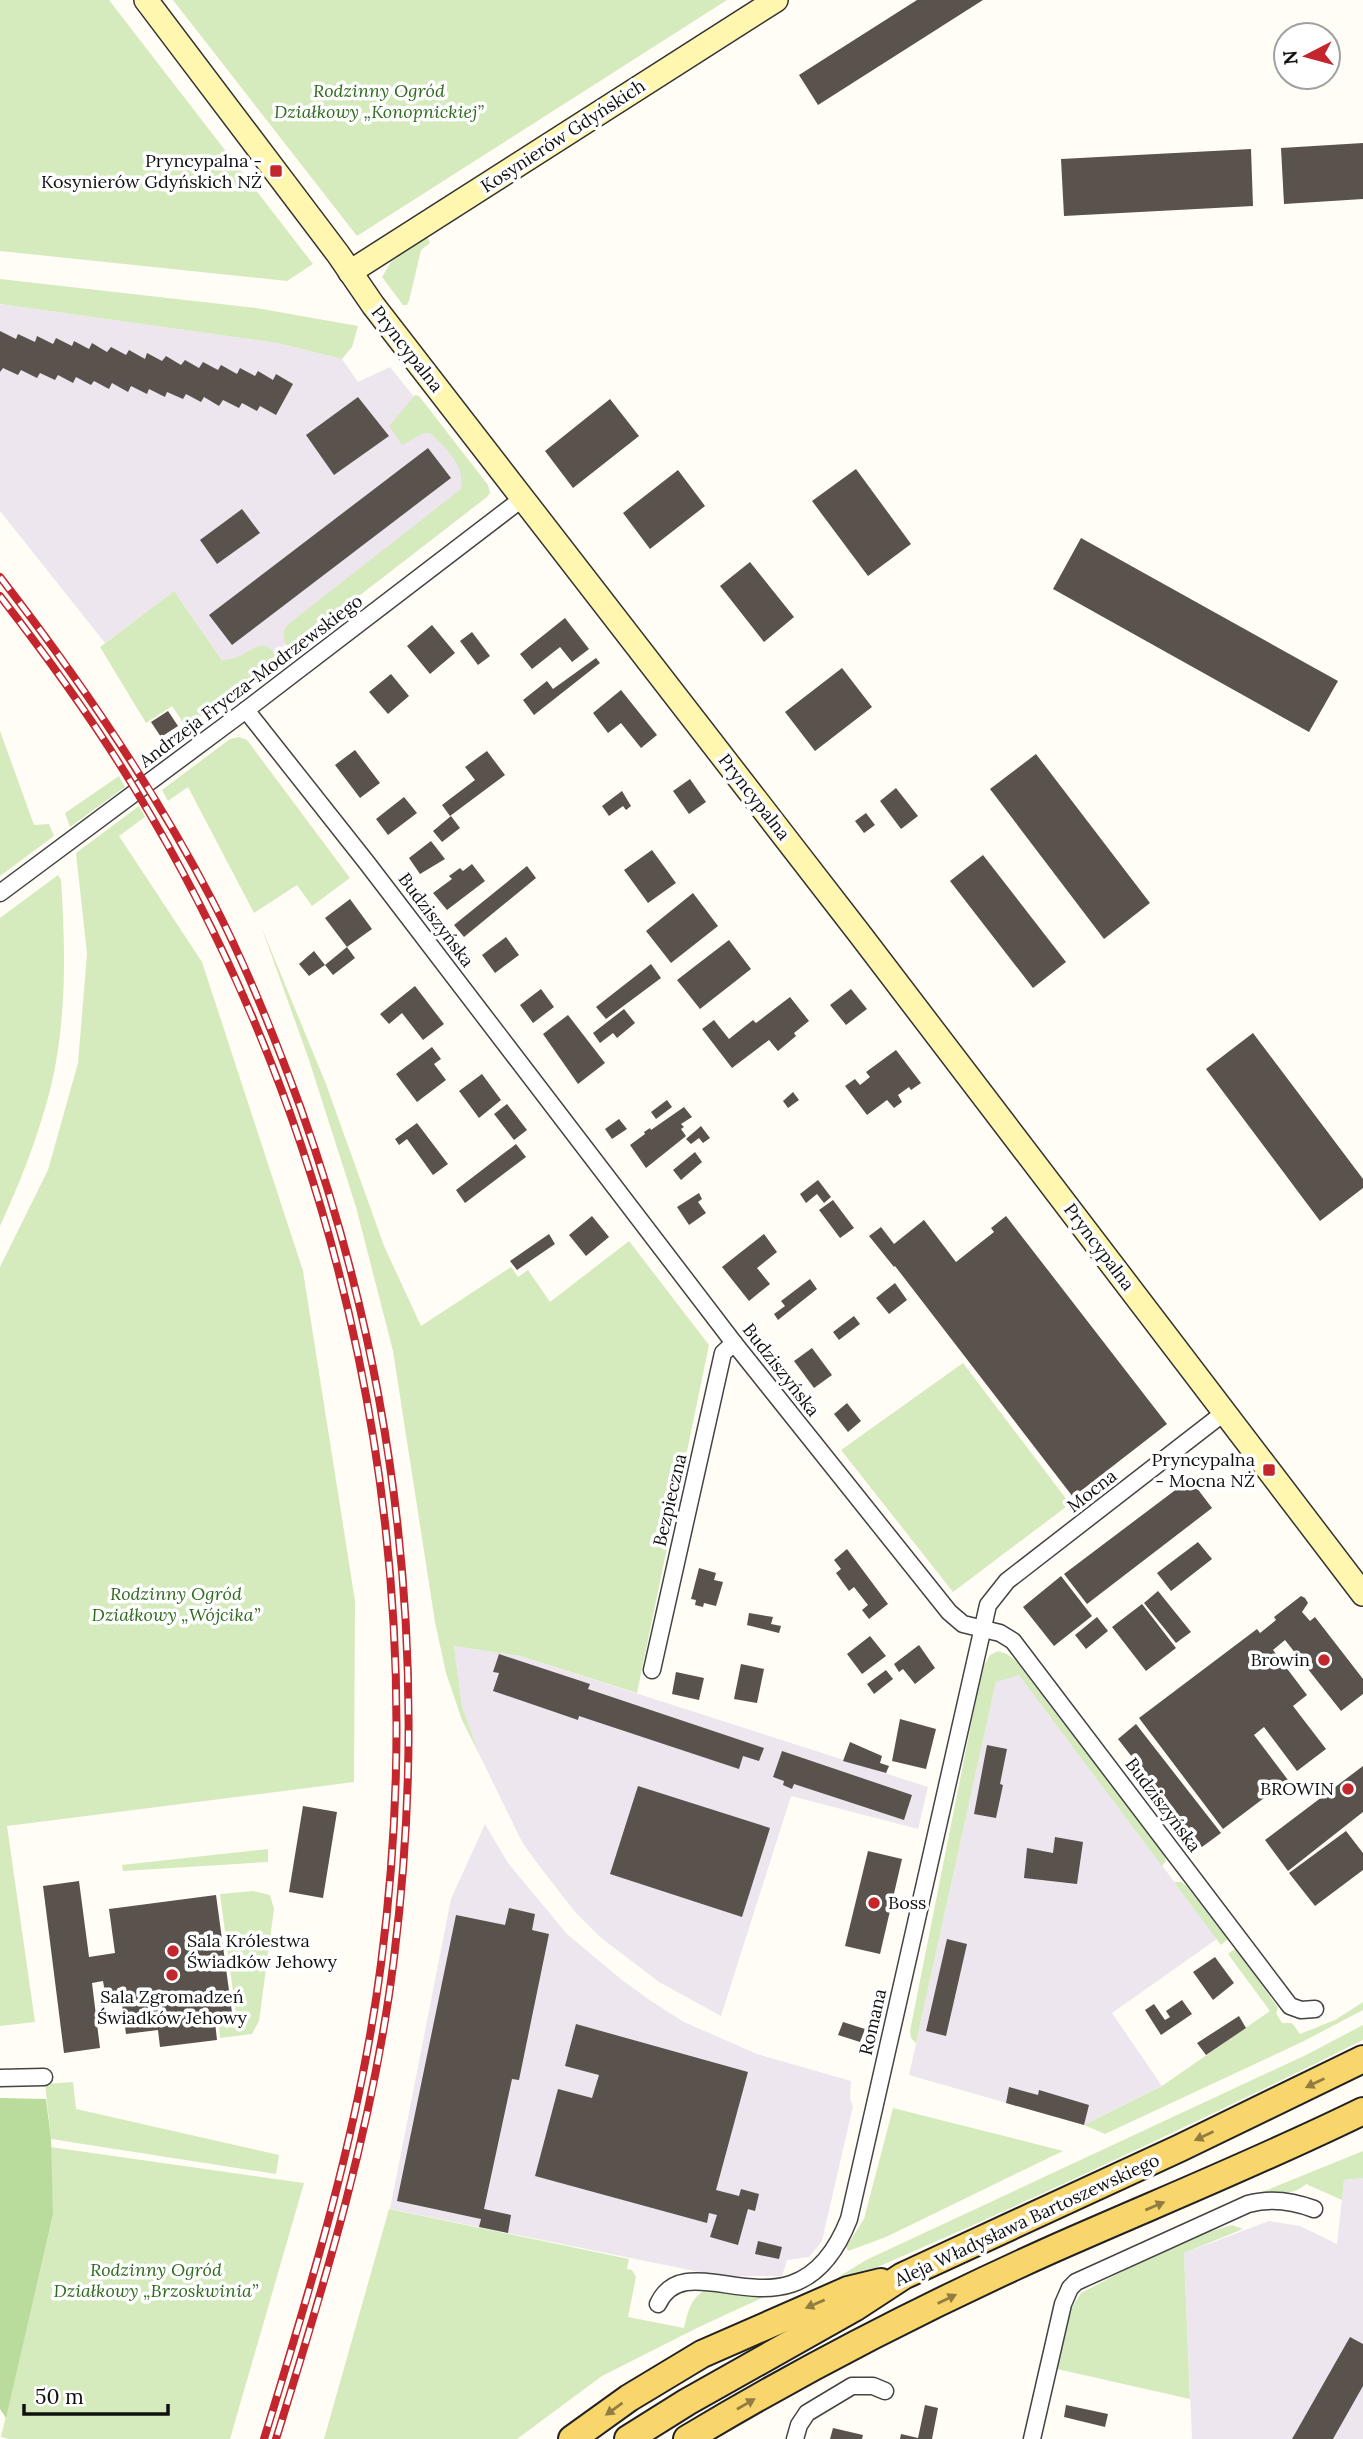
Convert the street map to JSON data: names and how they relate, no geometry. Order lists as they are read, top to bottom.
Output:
{
  "streets": {
    "main road": ["Aleja Władysława Bartoszewskiego"],
    "street": [
      "Kosynierów Gdyńskich",
      "Pryncypalna",
      "Andrzeja Frycza-Modrzewskiego",
      "Budziszyńska",
      "Mocna",
      "Bezpieczna",
      "Romana"
    ]
  },
  "crossings": [
    ["Kosynierów Gdyńskich", "Pryncypalna"],
    ["Pryncypalna", "Andrzeja Frycza-Modrzewskiego"],
    ["Pryncypalna", "Mocna"],
    ["Andrzeja Frycza-Modrzewskiego", "Budziszyńska"],
    ["Budziszyńska", "Bezpieczna"],
    ["Budziszyńska", "Romana"],
    ["Mocna", "Romana"]
  ],
  "parks": ["Rodzinny Ogród Działkowy „Konopnickiej”", "Rodzinny Ogród Działkowy „Wójcika”", "Rodzinny Ogród Działkowy „Brzoskwinia”"],
  "places": {
    "transit": ["Pryncypalna - Kosynierów Gdyńskich NŻ", "Pryncypalna - Mocna NŻ"],
    "other": [
      "Browin",
      "BROWIN",
      "Boss",
      "Sala Królestwa Świadków Jehowy",
      "Sala Zgromadzeń Świadków Jehowy"
    ]
  },
  "scale_bar": "50 m",
  "north": "left"
}
